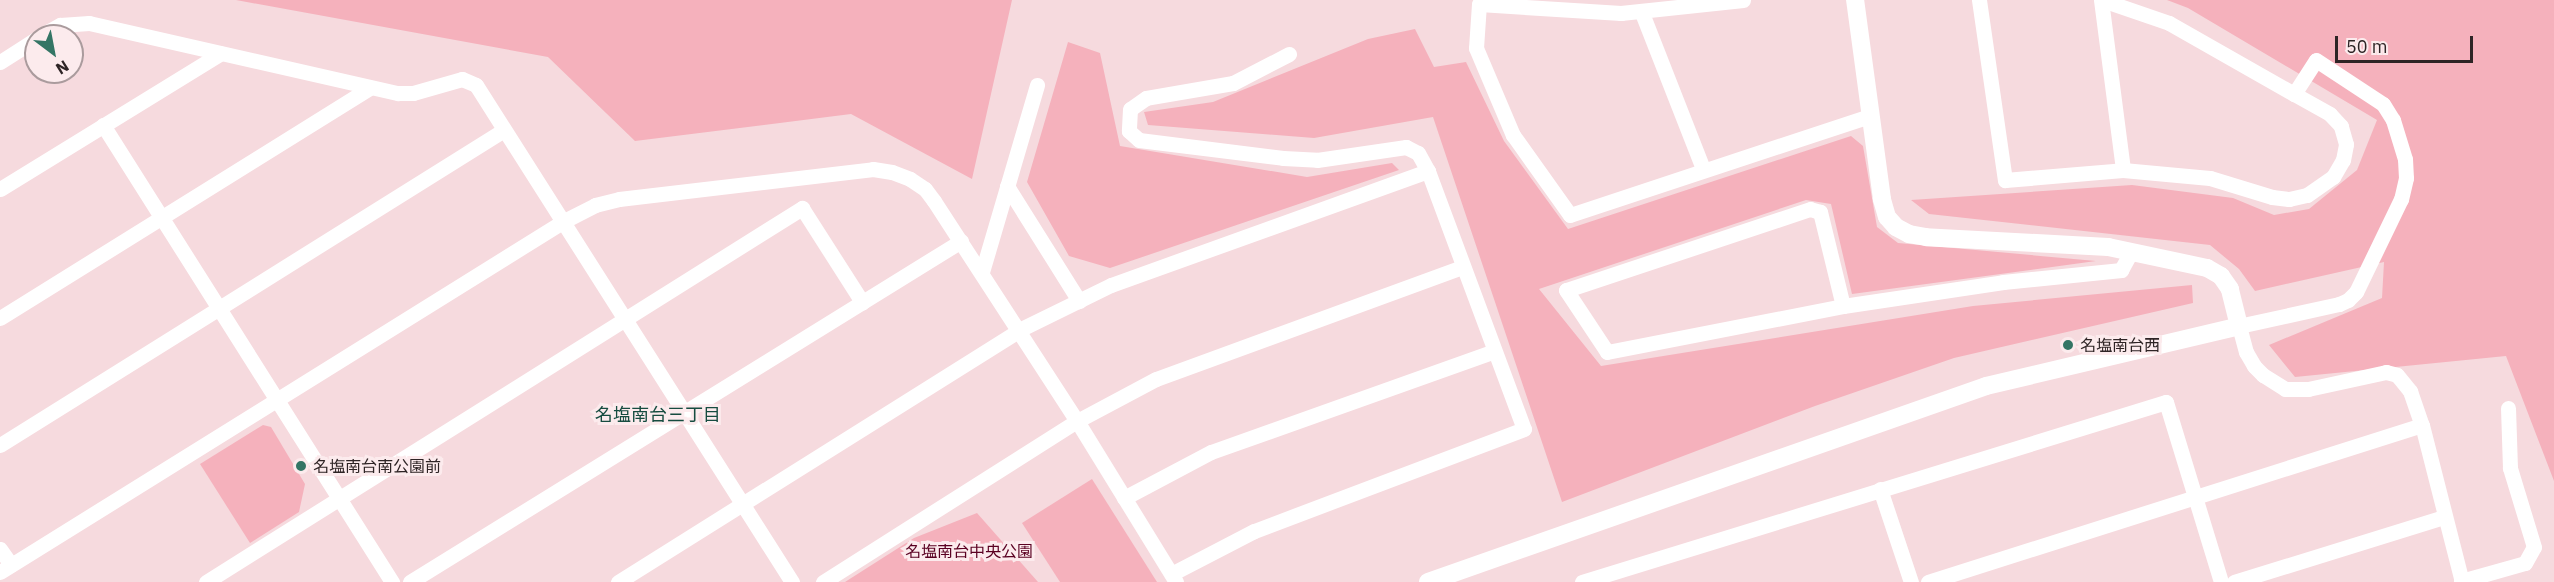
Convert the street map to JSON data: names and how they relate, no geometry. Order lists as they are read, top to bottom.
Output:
{
  "districts": ["名塩南台三丁目"],
  "parks": ["名塩南台中央公園"],
  "places": ["名塩南台西", "名塩南台南公園前"],
  "scale_bar": "50 m",
  "north": "bottom right"
}
